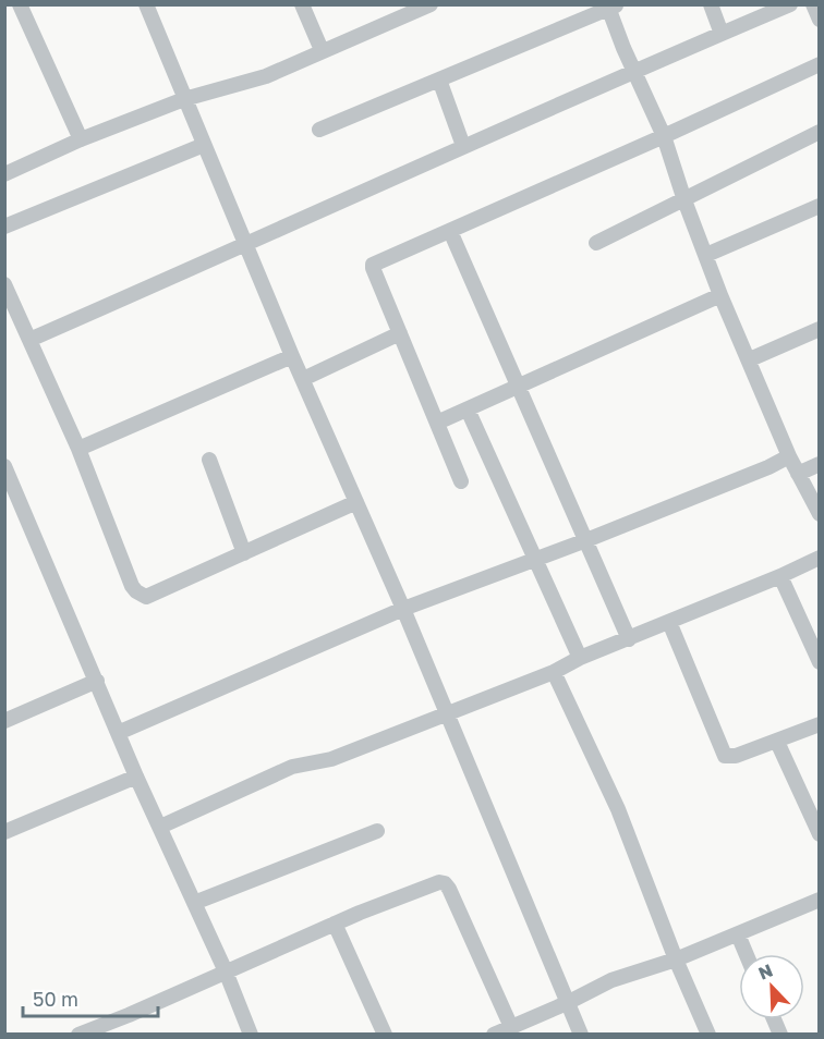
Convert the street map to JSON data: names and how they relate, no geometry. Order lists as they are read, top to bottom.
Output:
{
  "scale_bar": "50 m",
  "north": "top left"
}
